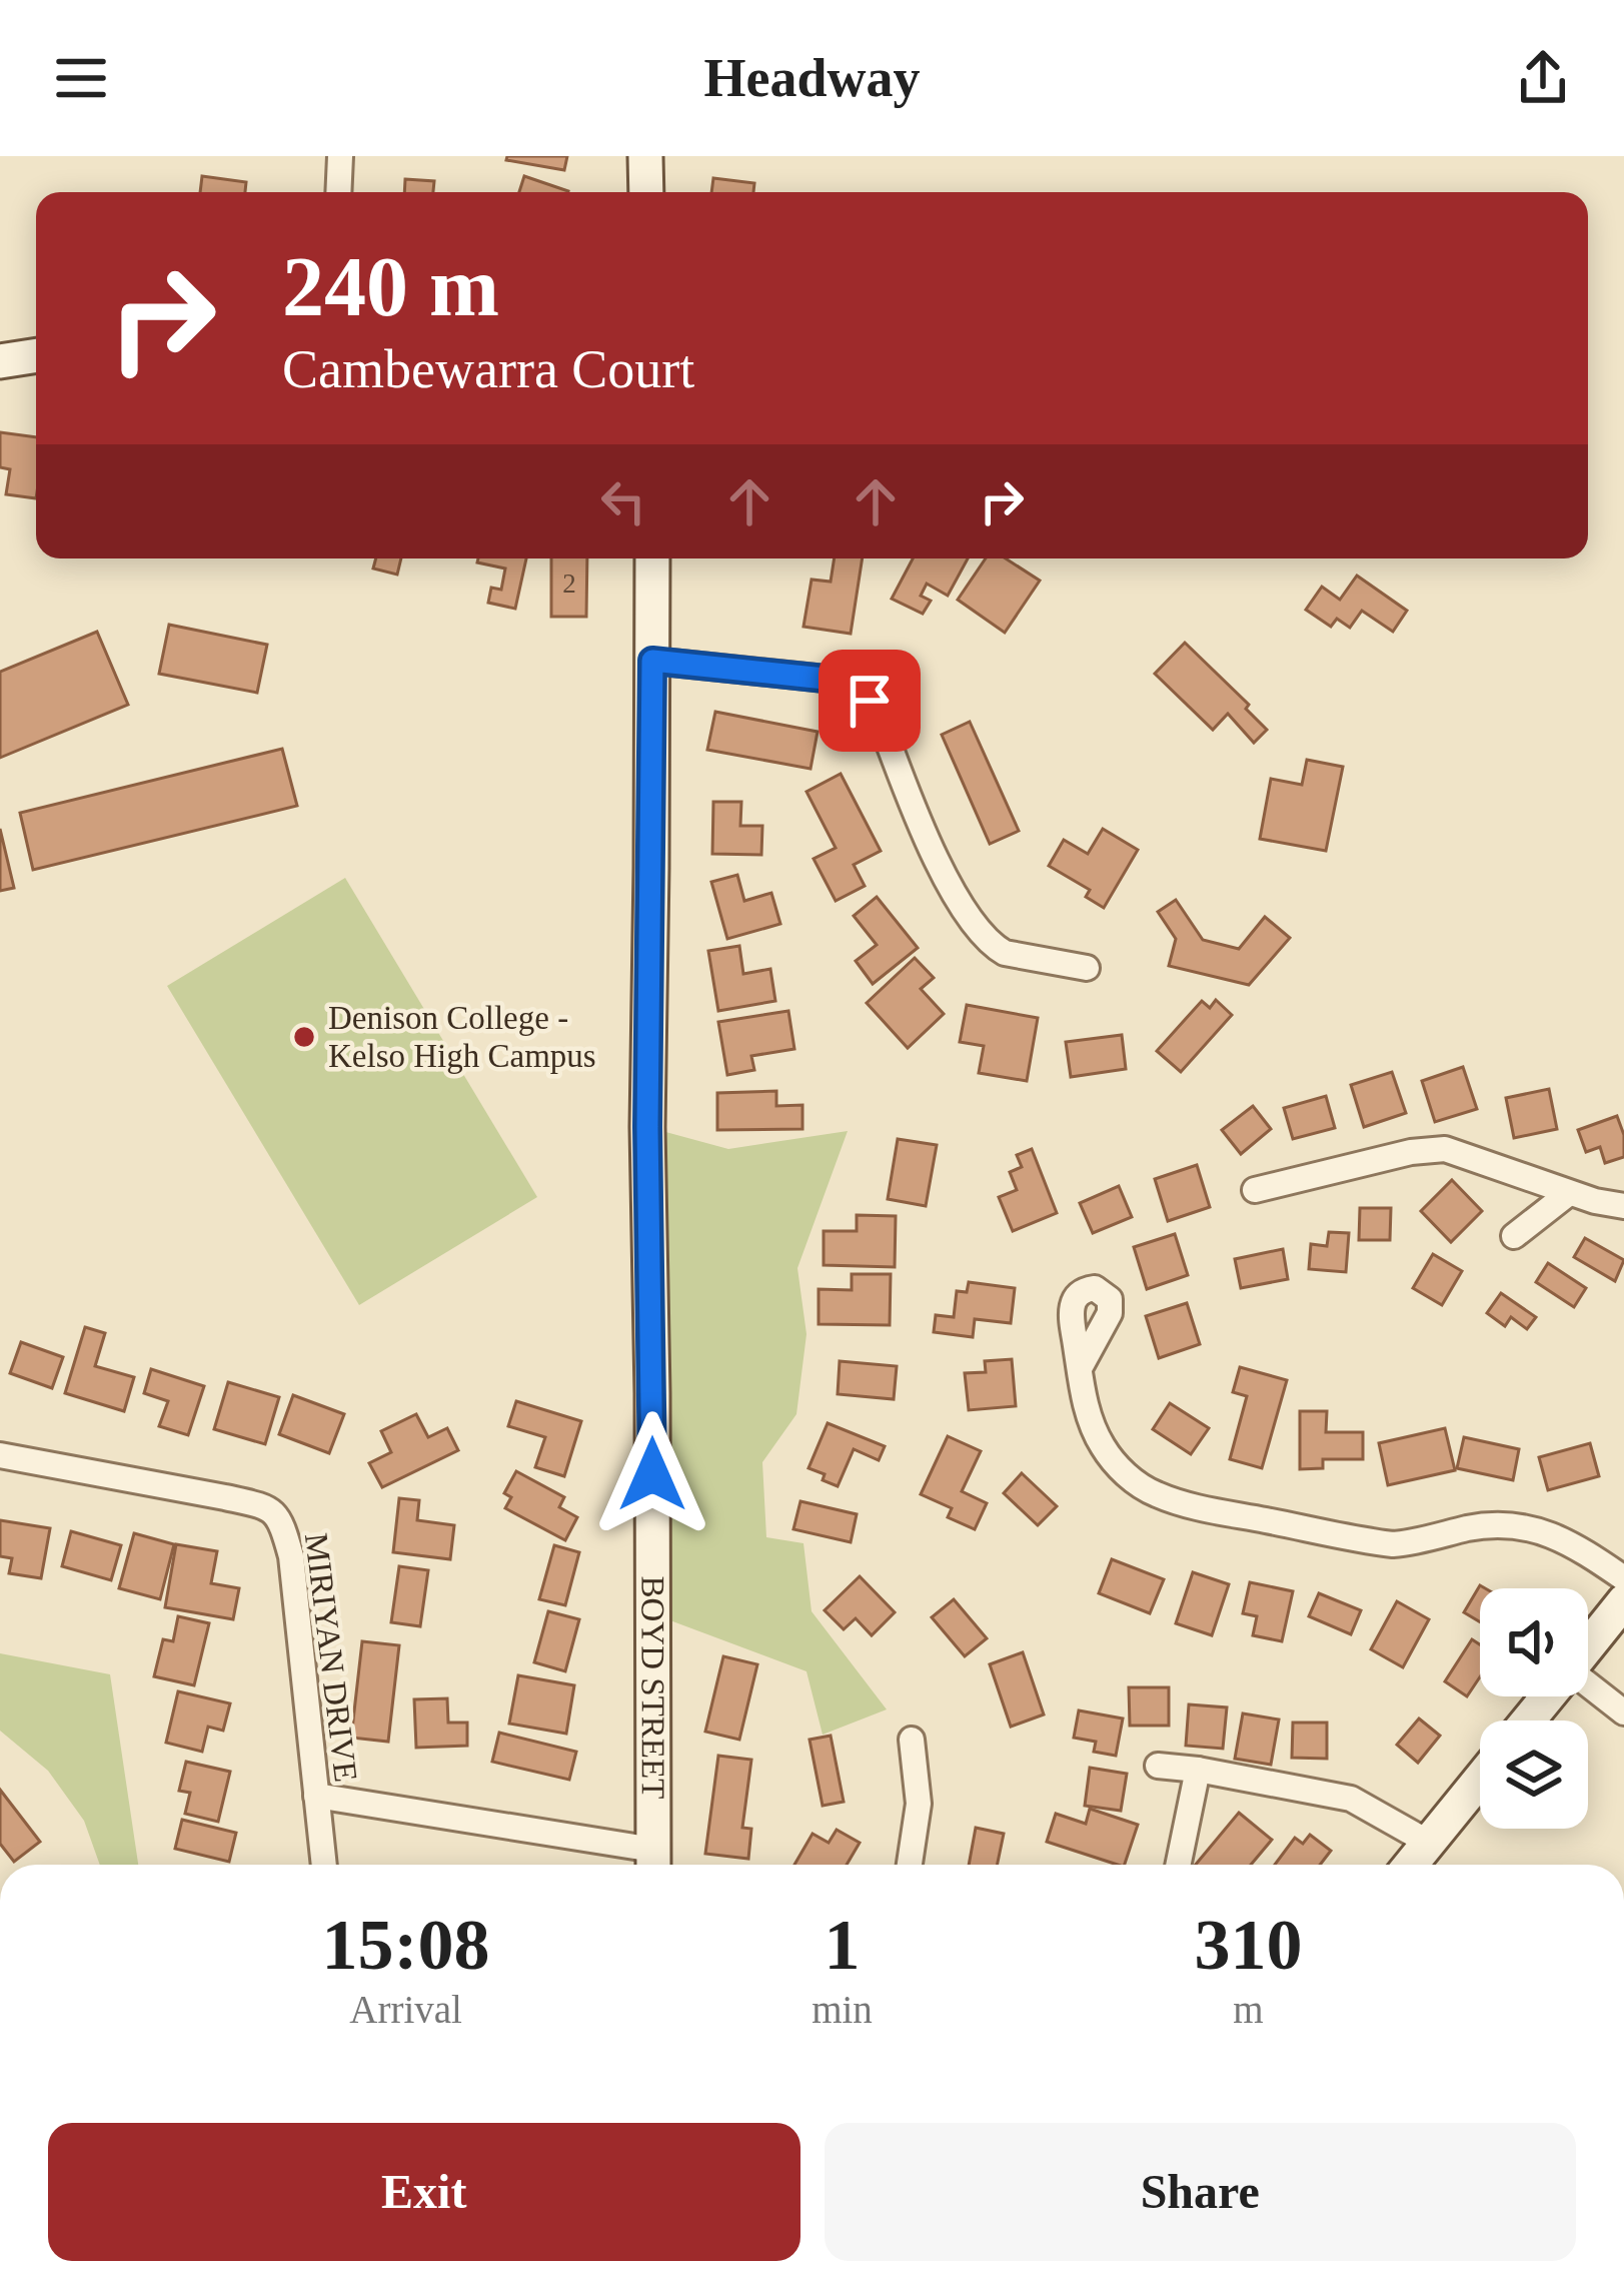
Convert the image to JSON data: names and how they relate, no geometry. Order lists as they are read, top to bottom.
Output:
{
  "streets": {
    "main road": ["BOYD STREET"],
    "street": ["MIRIYAN DRIVE"]
  },
  "places": ["Denison College - Kelso High Campus"],
  "house_numbers": ["2"],
  "page": {
    "header": "Headway",
    "turn": ["240 m", "Cambewarra Court"],
    "eta": [
      "15:08",
      "Arrival",
      "1",
      "min",
      "310",
      "m"
    ],
    "buttons": ["Exit", "Share"]
  }
}
